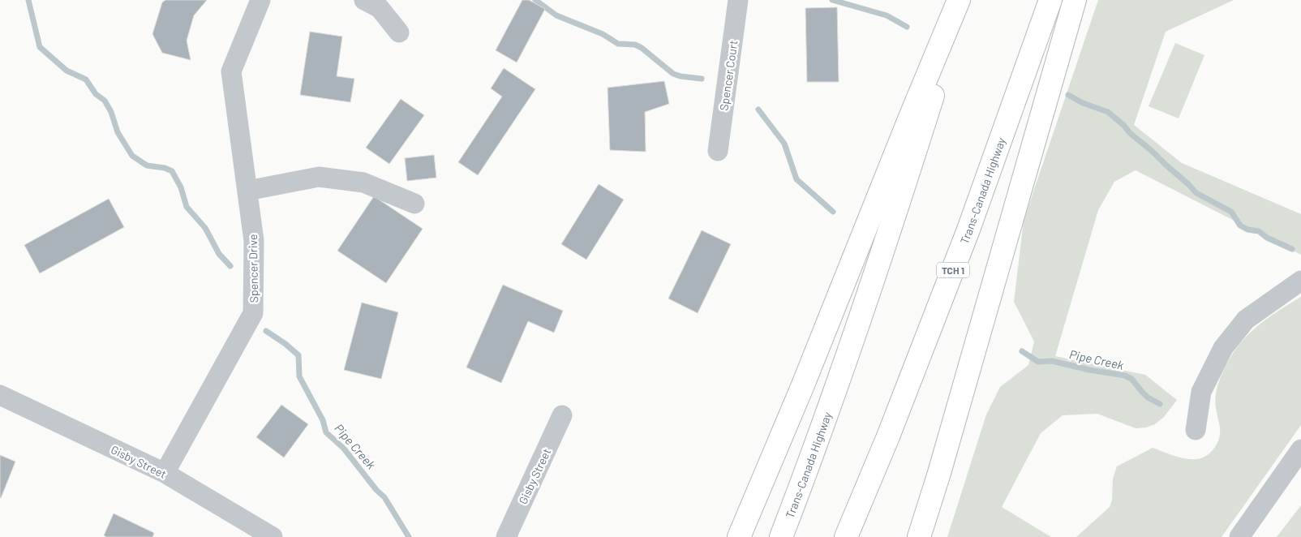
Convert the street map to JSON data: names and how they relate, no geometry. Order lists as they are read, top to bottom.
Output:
{
  "streets": {
    "highway": ["Trans-Canada Highway", "TCH 1"],
    "street": ["Spencer Court", "Spencer Drive", "Gisby Street"]
  },
  "crossings": [
    ["Spencer Drive", "Gisby Street"]
  ],
  "water": ["Pipe Creek"]
}
